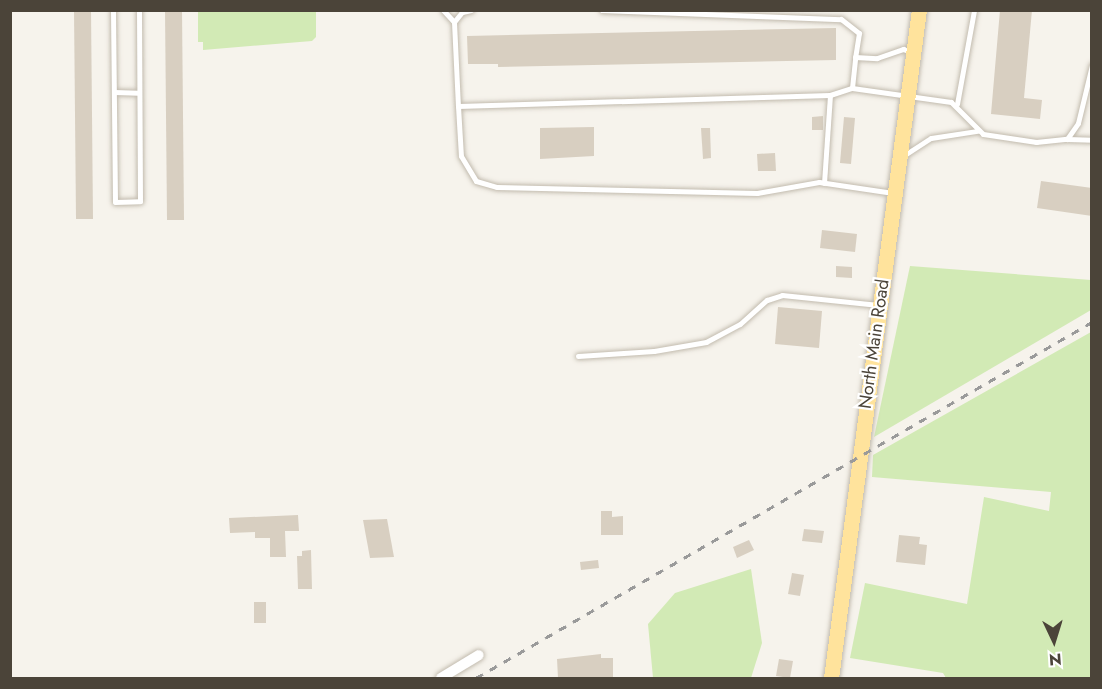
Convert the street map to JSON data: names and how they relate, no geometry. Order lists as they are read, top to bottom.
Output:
{
  "streets": {
    "main road": ["North Main Road"]
  },
  "north": "bottom"
}
